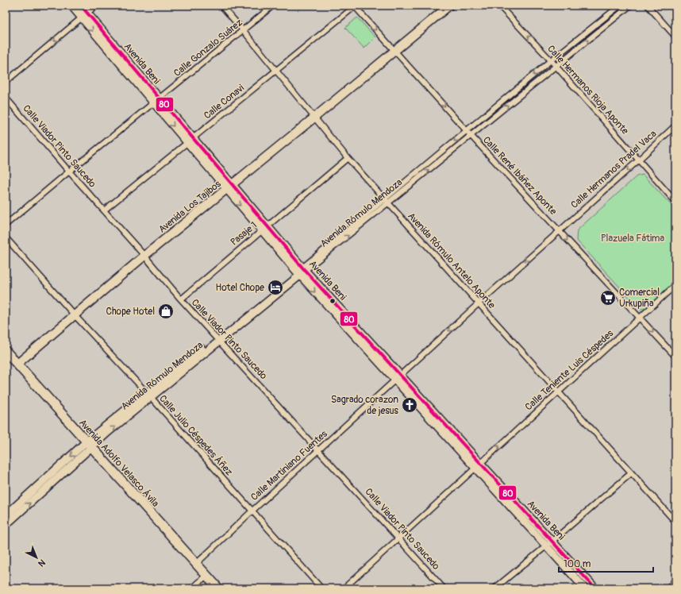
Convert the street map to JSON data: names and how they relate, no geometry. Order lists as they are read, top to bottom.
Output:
{
  "streets": {
    "highway": ["Avenida Adolfo Velasco Ávila"],
    "main road": ["Avenida Beni", "Avenida Los Tajibos", "Avenida Rómulo Mendoza"],
    "street": [
      "Calle Gonzalo Suárez",
      "Calle Hermanos Rioja Aponte",
      "Calle Conavi",
      "Calle Viador Pinto Saucedo",
      "Calle Hermanos Pradel Vaca",
      "Calle René Ibáñez Aponte",
      "Pasaje 1",
      "Avenida Rómulo Antelo Aponte",
      "Calle Teniente Luis Céspedes",
      "Calle Julio Céspedes Áñez",
      "Calle Martiniano Fuentes"
    ]
  },
  "crossings": [
    ["Calle Gonzalo Suárez", "Avenida Beni"],
    ["Calle Gonzalo Suárez", "Calle Viador Pinto Saucedo"],
    ["Calle Gonzalo Suárez", "Avenida Rómulo Antelo Aponte"],
    ["Avenida Beni", "Calle Conavi"],
    ["Avenida Beni", "Calle Hermanos Pradel Vaca"],
    ["Avenida Beni", "Avenida Los Tajibos"],
    ["Avenida Beni", "Avenida Rómulo Mendoza"],
    ["Avenida Beni", "Pasaje 1"],
    ["Avenida Beni", "Calle Teniente Luis Céspedes"],
    ["Avenida Beni", "Calle Martiniano Fuentes"],
    ["Calle Hermanos Rioja Aponte", "Calle Hermanos Pradel Vaca"],
    ["Calle Hermanos Rioja Aponte", "Avenida Rómulo Mendoza"],
    ["Calle Conavi", "Calle Viador Pinto Saucedo"],
    ["Calle Conavi", "Calle René Ibáñez Aponte"],
    ["Calle Conavi", "Avenida Rómulo Antelo Aponte"],
    ["Calle Viador Pinto Saucedo", "Avenida Los Tajibos"],
    ["Calle Viador Pinto Saucedo", "Avenida Rómulo Mendoza"],
    ["Calle Viador Pinto Saucedo", "Pasaje 1"],
    ["Calle Viador Pinto Saucedo", "Calle Teniente Luis Céspedes"],
    ["Calle Viador Pinto Saucedo", "Calle Martiniano Fuentes"],
    ["Calle Hermanos Pradel Vaca", "Calle René Ibáñez Aponte"],
    ["Calle Hermanos Pradel Vaca", "Avenida Rómulo Antelo Aponte"],
    ["Calle Hermanos Pradel Vaca", "Calle Martiniano Fuentes"],
    ["Calle René Ibáñez Aponte", "Avenida Los Tajibos"],
    ["Calle René Ibáñez Aponte", "Avenida Rómulo Mendoza"],
    ["Calle René Ibáñez Aponte", "Calle Teniente Luis Céspedes"],
    ["Avenida Los Tajibos", "Avenida Rómulo Antelo Aponte"],
    ["Avenida Los Tajibos", "Calle Julio Céspedes Áñez"],
    ["Avenida Los Tajibos", "Avenida Adolfo Velasco Ávila"],
    ["Avenida Rómulo Mendoza", "Avenida Rómulo Antelo Aponte"],
    ["Avenida Rómulo Mendoza", "Calle Julio Céspedes Áñez"],
    ["Avenida Rómulo Mendoza", "Avenida Adolfo Velasco Ávila"],
    ["Pasaje 1", "Avenida Rómulo Antelo Aponte"],
    ["Avenida Rómulo Antelo Aponte", "Calle Teniente Luis Céspedes"],
    ["Calle Julio Céspedes Áñez", "Calle Martiniano Fuentes"],
    ["Avenida Adolfo Velasco Ávila", "Calle Martiniano Fuentes"]
  ],
  "one_way": ["Calle Hermanos Pradel Vaca", "Calle René Ibáñez Aponte"],
  "parks": ["Plazuela Fátima"],
  "places": {
    "hotel": ["Hotel Chope"],
    "supermarket": ["Comercial Urkupiña"],
    "shop": ["Chope Hotel"],
    "church": ["Sagrado corazon de jesus"]
  },
  "lines": ["transit line 80"],
  "scale_bar": "100 m",
  "north": "bottom right"
}
